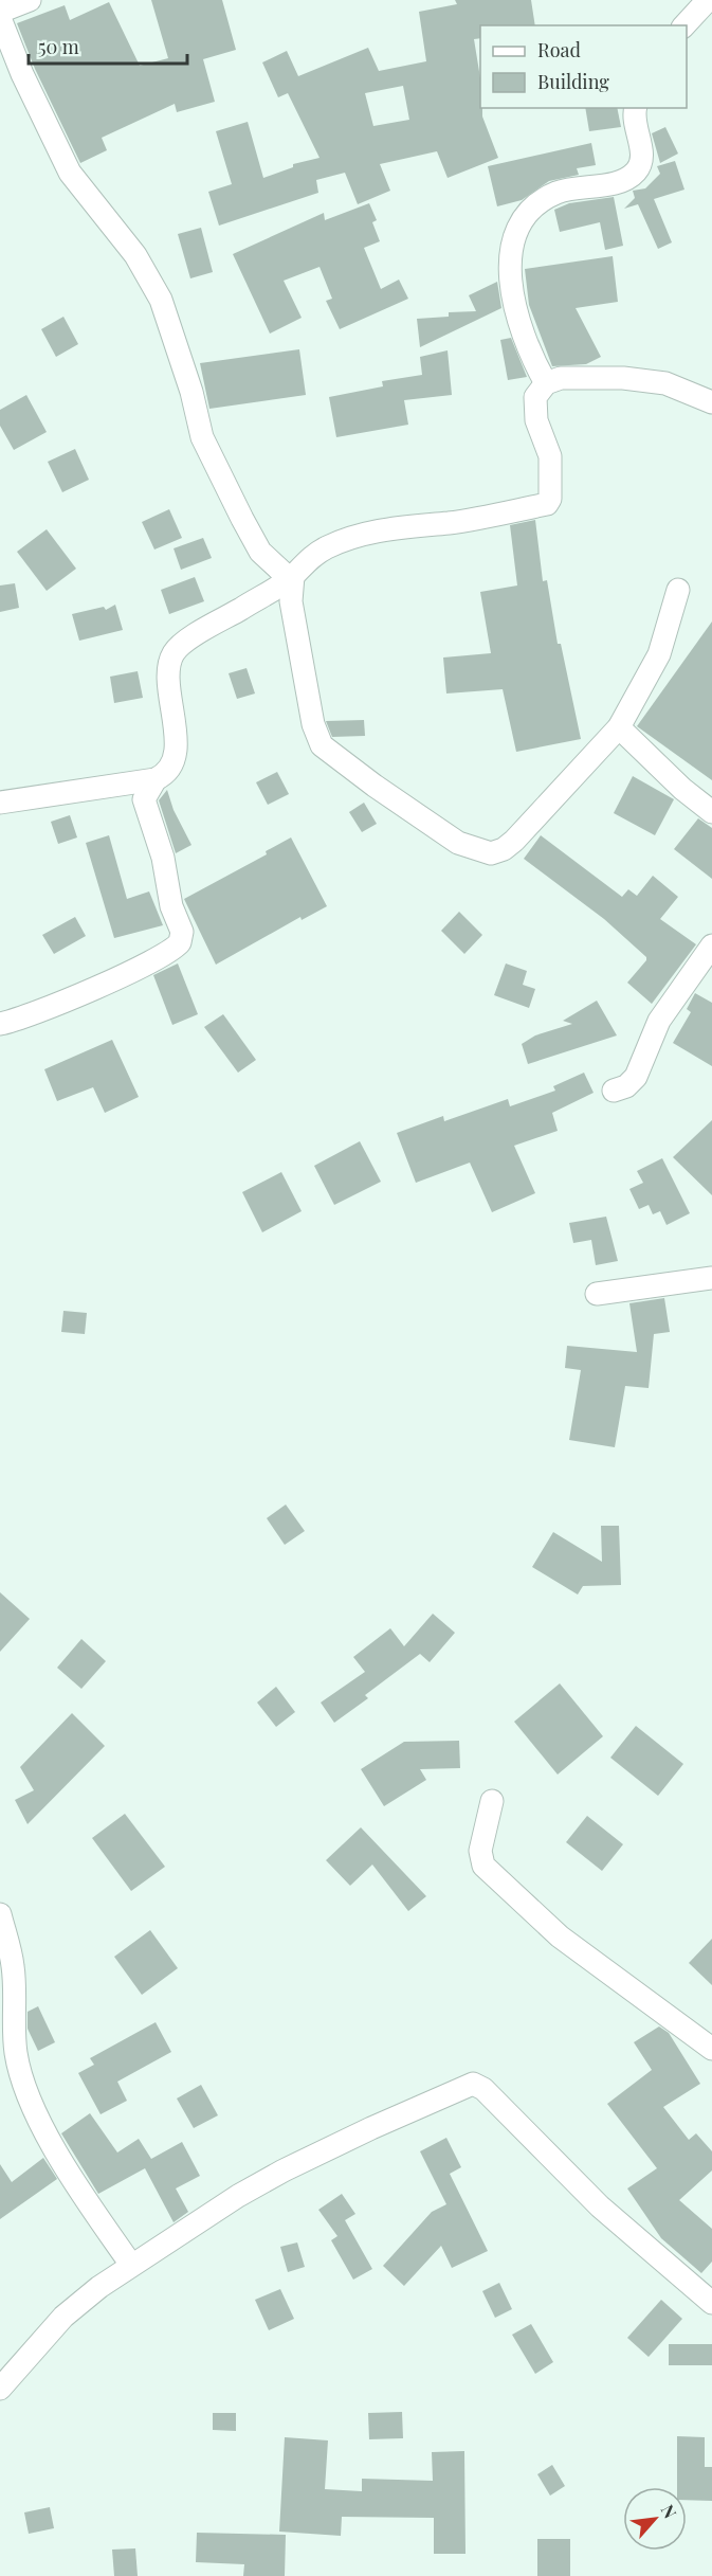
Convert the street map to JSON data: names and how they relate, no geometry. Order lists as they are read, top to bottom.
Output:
{
  "legend": ["Road", "Building"],
  "scale_bar": "50 m",
  "north": "top right"
}
